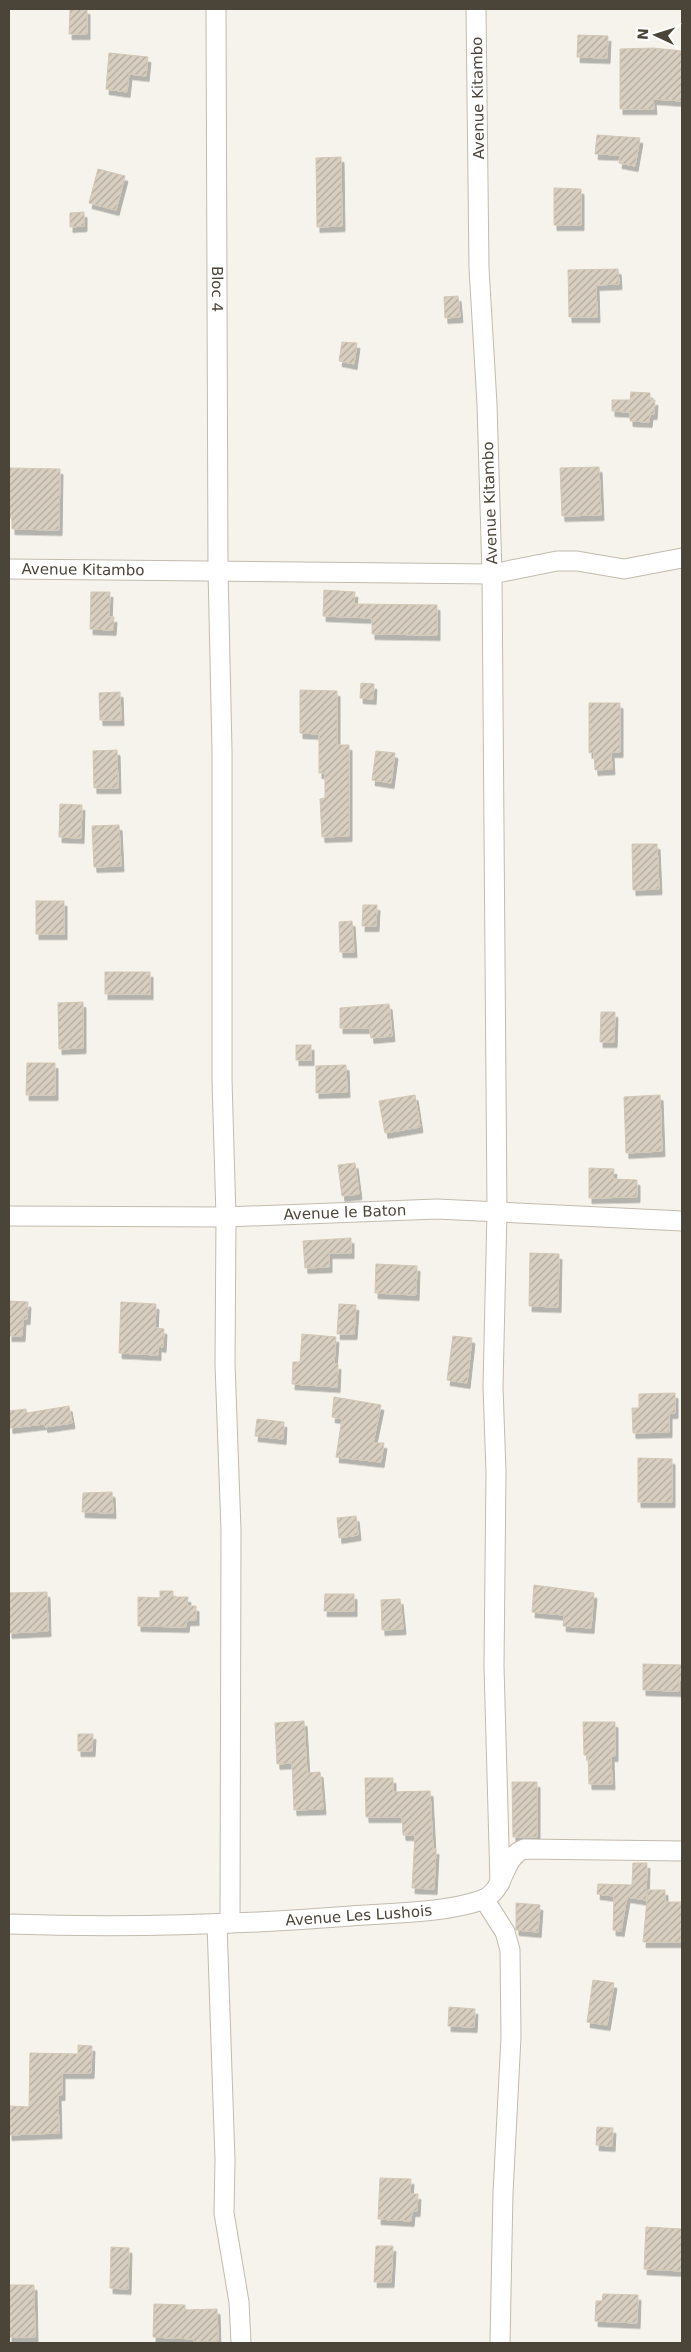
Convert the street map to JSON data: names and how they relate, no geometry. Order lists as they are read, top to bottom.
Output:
{
  "streets": {
    "street": [
      "Avenue Kitambo",
      "Bloc 4",
      "Avenue le Baton",
      "Avenue Les Lushois"
    ]
  },
  "crossings": [
    ["Avenue Kitambo", "Bloc 4"],
    ["Bloc 4", "Avenue le Baton"],
    ["Bloc 4", "Avenue Les Lushois"]
  ],
  "north": "left"
}
